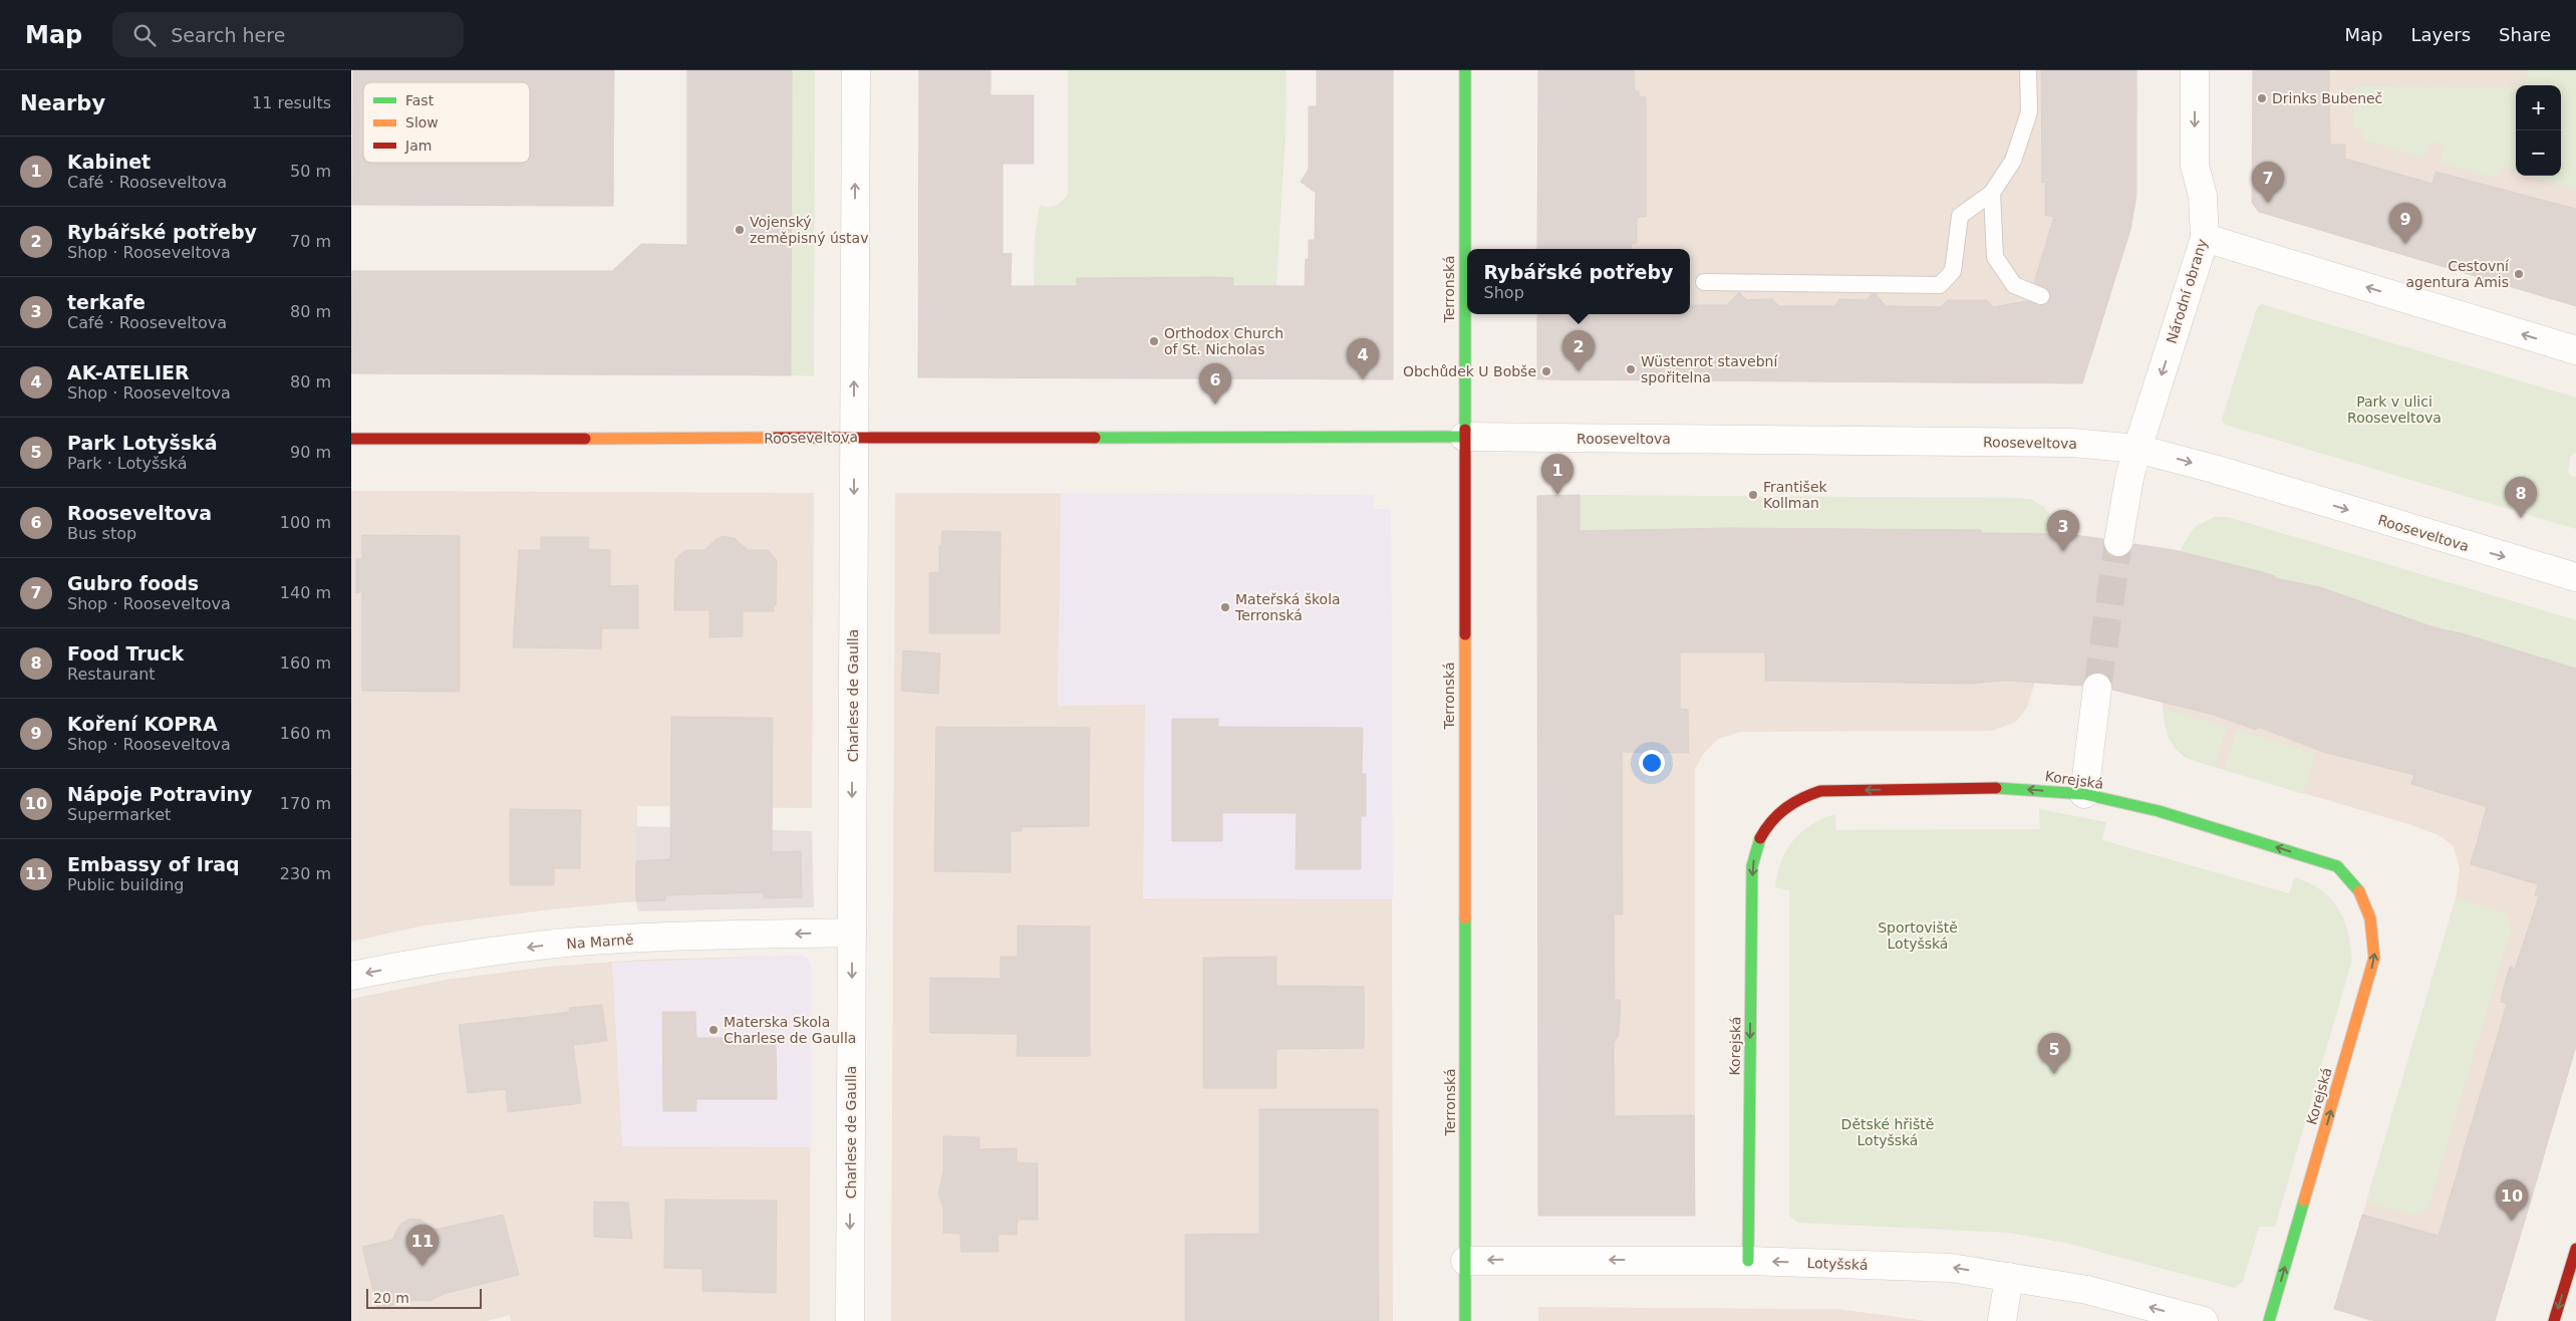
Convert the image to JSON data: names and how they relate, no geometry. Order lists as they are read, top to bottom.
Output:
{
  "streets": {
    "street": [
      "Terronská",
      "Národní obrany",
      "Rooseveltova",
      "Charlese de Gaulla",
      "Korejská",
      "Na Marně",
      "Lotyšská"
    ]
  },
  "crossings": [
    ["Terronská", "Rooseveltova"],
    ["Terronská", "Lotyšská"],
    ["Národní obrany", "Rooseveltova"],
    ["Rooseveltova", "Charlese de Gaulla"],
    ["Charlese de Gaulla", "Na Marně"],
    ["Korejská", "Lotyšská"]
  ],
  "one_way": ["Národní obrany", "Na Marně", "Lotyšská"],
  "parks": ["Park v ulici Rooseveltova", "Sportoviště Lotyšská", "Dětské hřiště Lotyšská"],
  "places": [
    "Drinks Bubeneč",
    "Vojenský zeměpisný ústav",
    "Cestovní agentura Amis",
    "Orthodox Church of St. Nicholas",
    "Wüstenrot stavební spořitelna",
    "Obchůdek U Bobše",
    "František Kollman",
    "Mateřská škola Terronská",
    "Materska Skola Charlese de Gaulla"
  ],
  "legend": ["Fast", "Slow", "Jam"],
  "scale_bar": "20 m",
  "page": {
    "header": "Map",
    "search": "Search here",
    "nav": ["Map", "Layers", "Share"],
    "heading": ["Nearby", "11 results"],
    "map_buttons": ["+", "−"],
    "list": [
      {
        "mark": "1",
        "name": "Kabinet",
        "note": "Café · Rooseveltova",
        "value": "50 m"
      },
      {
        "mark": "2",
        "name": "Rybářské potřeby",
        "note": "Shop · Rooseveltova",
        "value": "70 m"
      },
      {
        "mark": "3",
        "name": "terkafe",
        "note": "Café · Rooseveltova",
        "value": "80 m"
      },
      {
        "mark": "4",
        "name": "AK-ATELIER",
        "note": "Shop · Rooseveltova",
        "value": "80 m"
      },
      {
        "mark": "5",
        "name": "Park Lotyšská",
        "note": "Park · Lotyšská",
        "value": "90 m"
      },
      {
        "mark": "6",
        "name": "Rooseveltova",
        "note": "Bus stop",
        "value": "100 m"
      },
      {
        "mark": "7",
        "name": "Gubro foods",
        "note": "Shop · Rooseveltova",
        "value": "140 m"
      },
      {
        "mark": "8",
        "name": "Food Truck",
        "note": "Restaurant",
        "value": "160 m"
      },
      {
        "mark": "9",
        "name": "Koření KOPRA",
        "note": "Shop · Rooseveltova",
        "value": "160 m"
      },
      {
        "mark": "10",
        "name": "Nápoje Potraviny",
        "note": "Supermarket",
        "value": "170 m"
      },
      {
        "mark": "11",
        "name": "Embassy of Iraq",
        "note": "Public building",
        "value": "230 m"
      }
    ],
    "pins": [
      "7",
      "9",
      "2",
      "4",
      "6",
      "1",
      "8",
      "3",
      "5",
      "10",
      "11"
    ],
    "popup": ["Rybářské potřeby", "Shop"],
    "scale": "20 m"
  }
}
